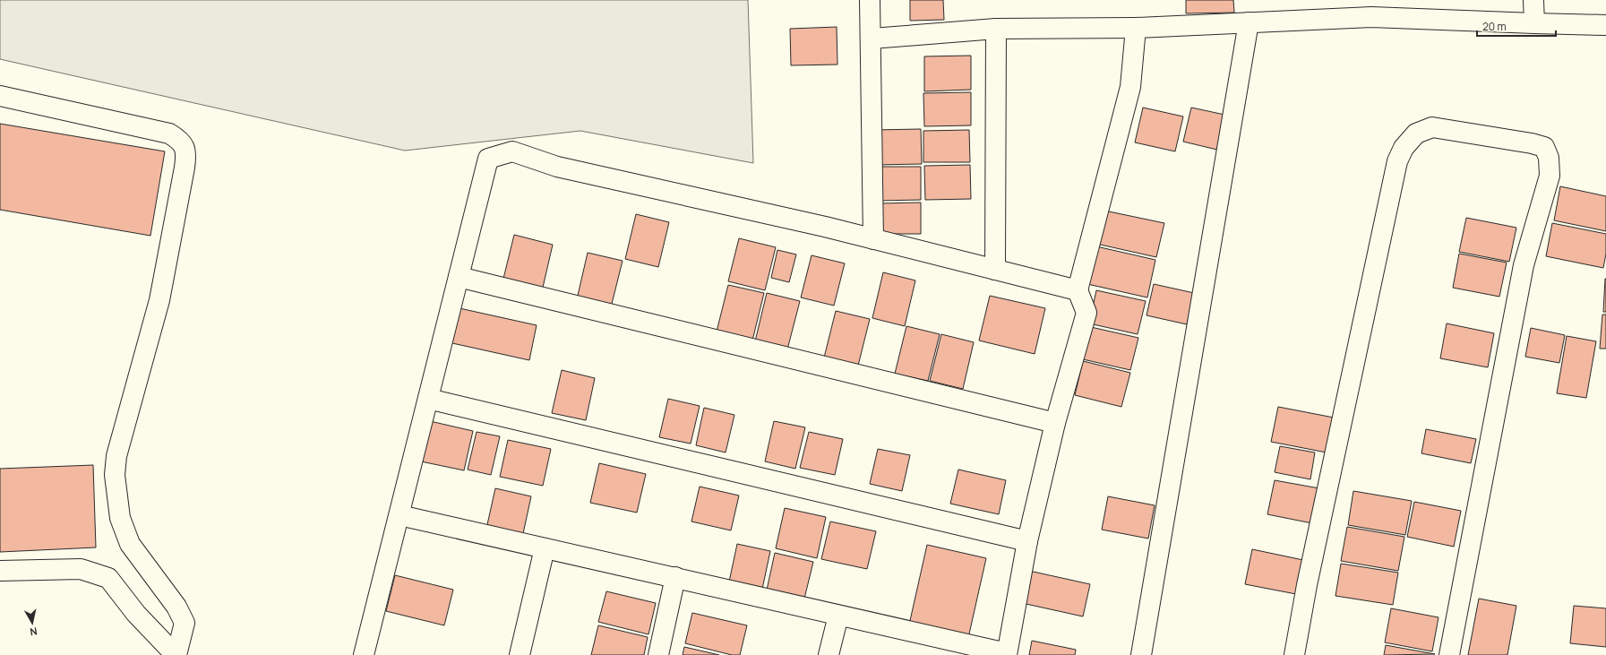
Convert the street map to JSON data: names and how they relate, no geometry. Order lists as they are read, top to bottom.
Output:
{
  "scale_bar": "20 m",
  "north": "bottom"
}
